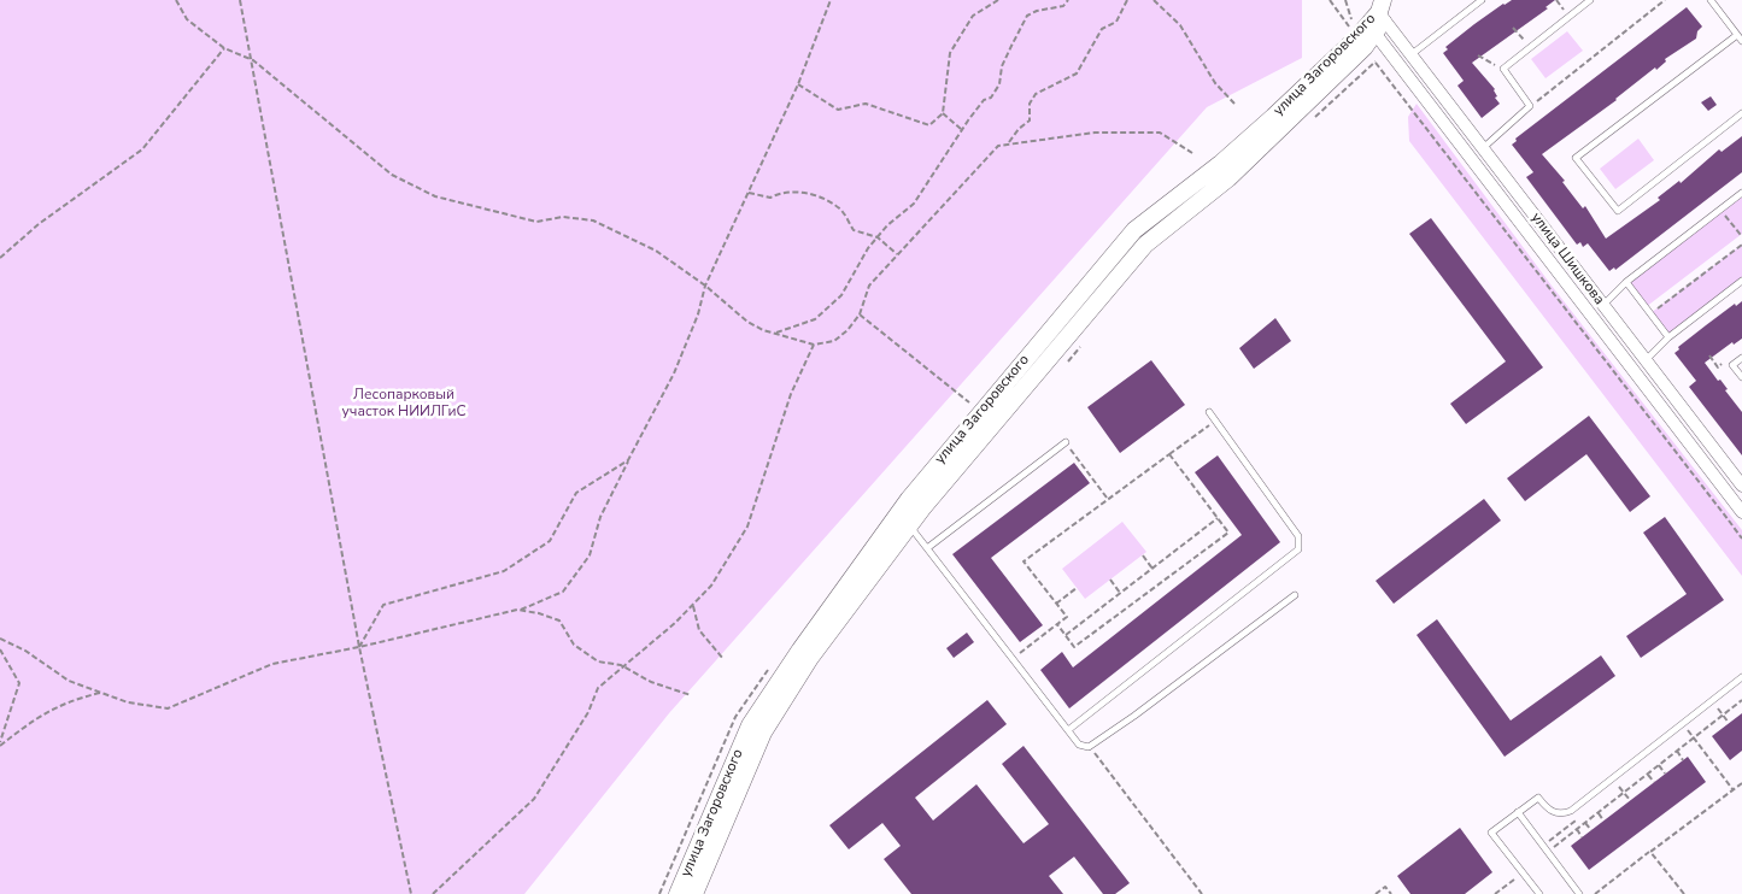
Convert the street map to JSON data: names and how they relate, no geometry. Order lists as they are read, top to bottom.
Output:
{
  "streets": {
    "street": ["улица Загоровского", "улица Шишкова"]
  },
  "crossings": [
    ["улица Загоровского", "улица Шишкова"]
  ],
  "parks": ["Лесопарковый участок НИИЛГиС"]
}
